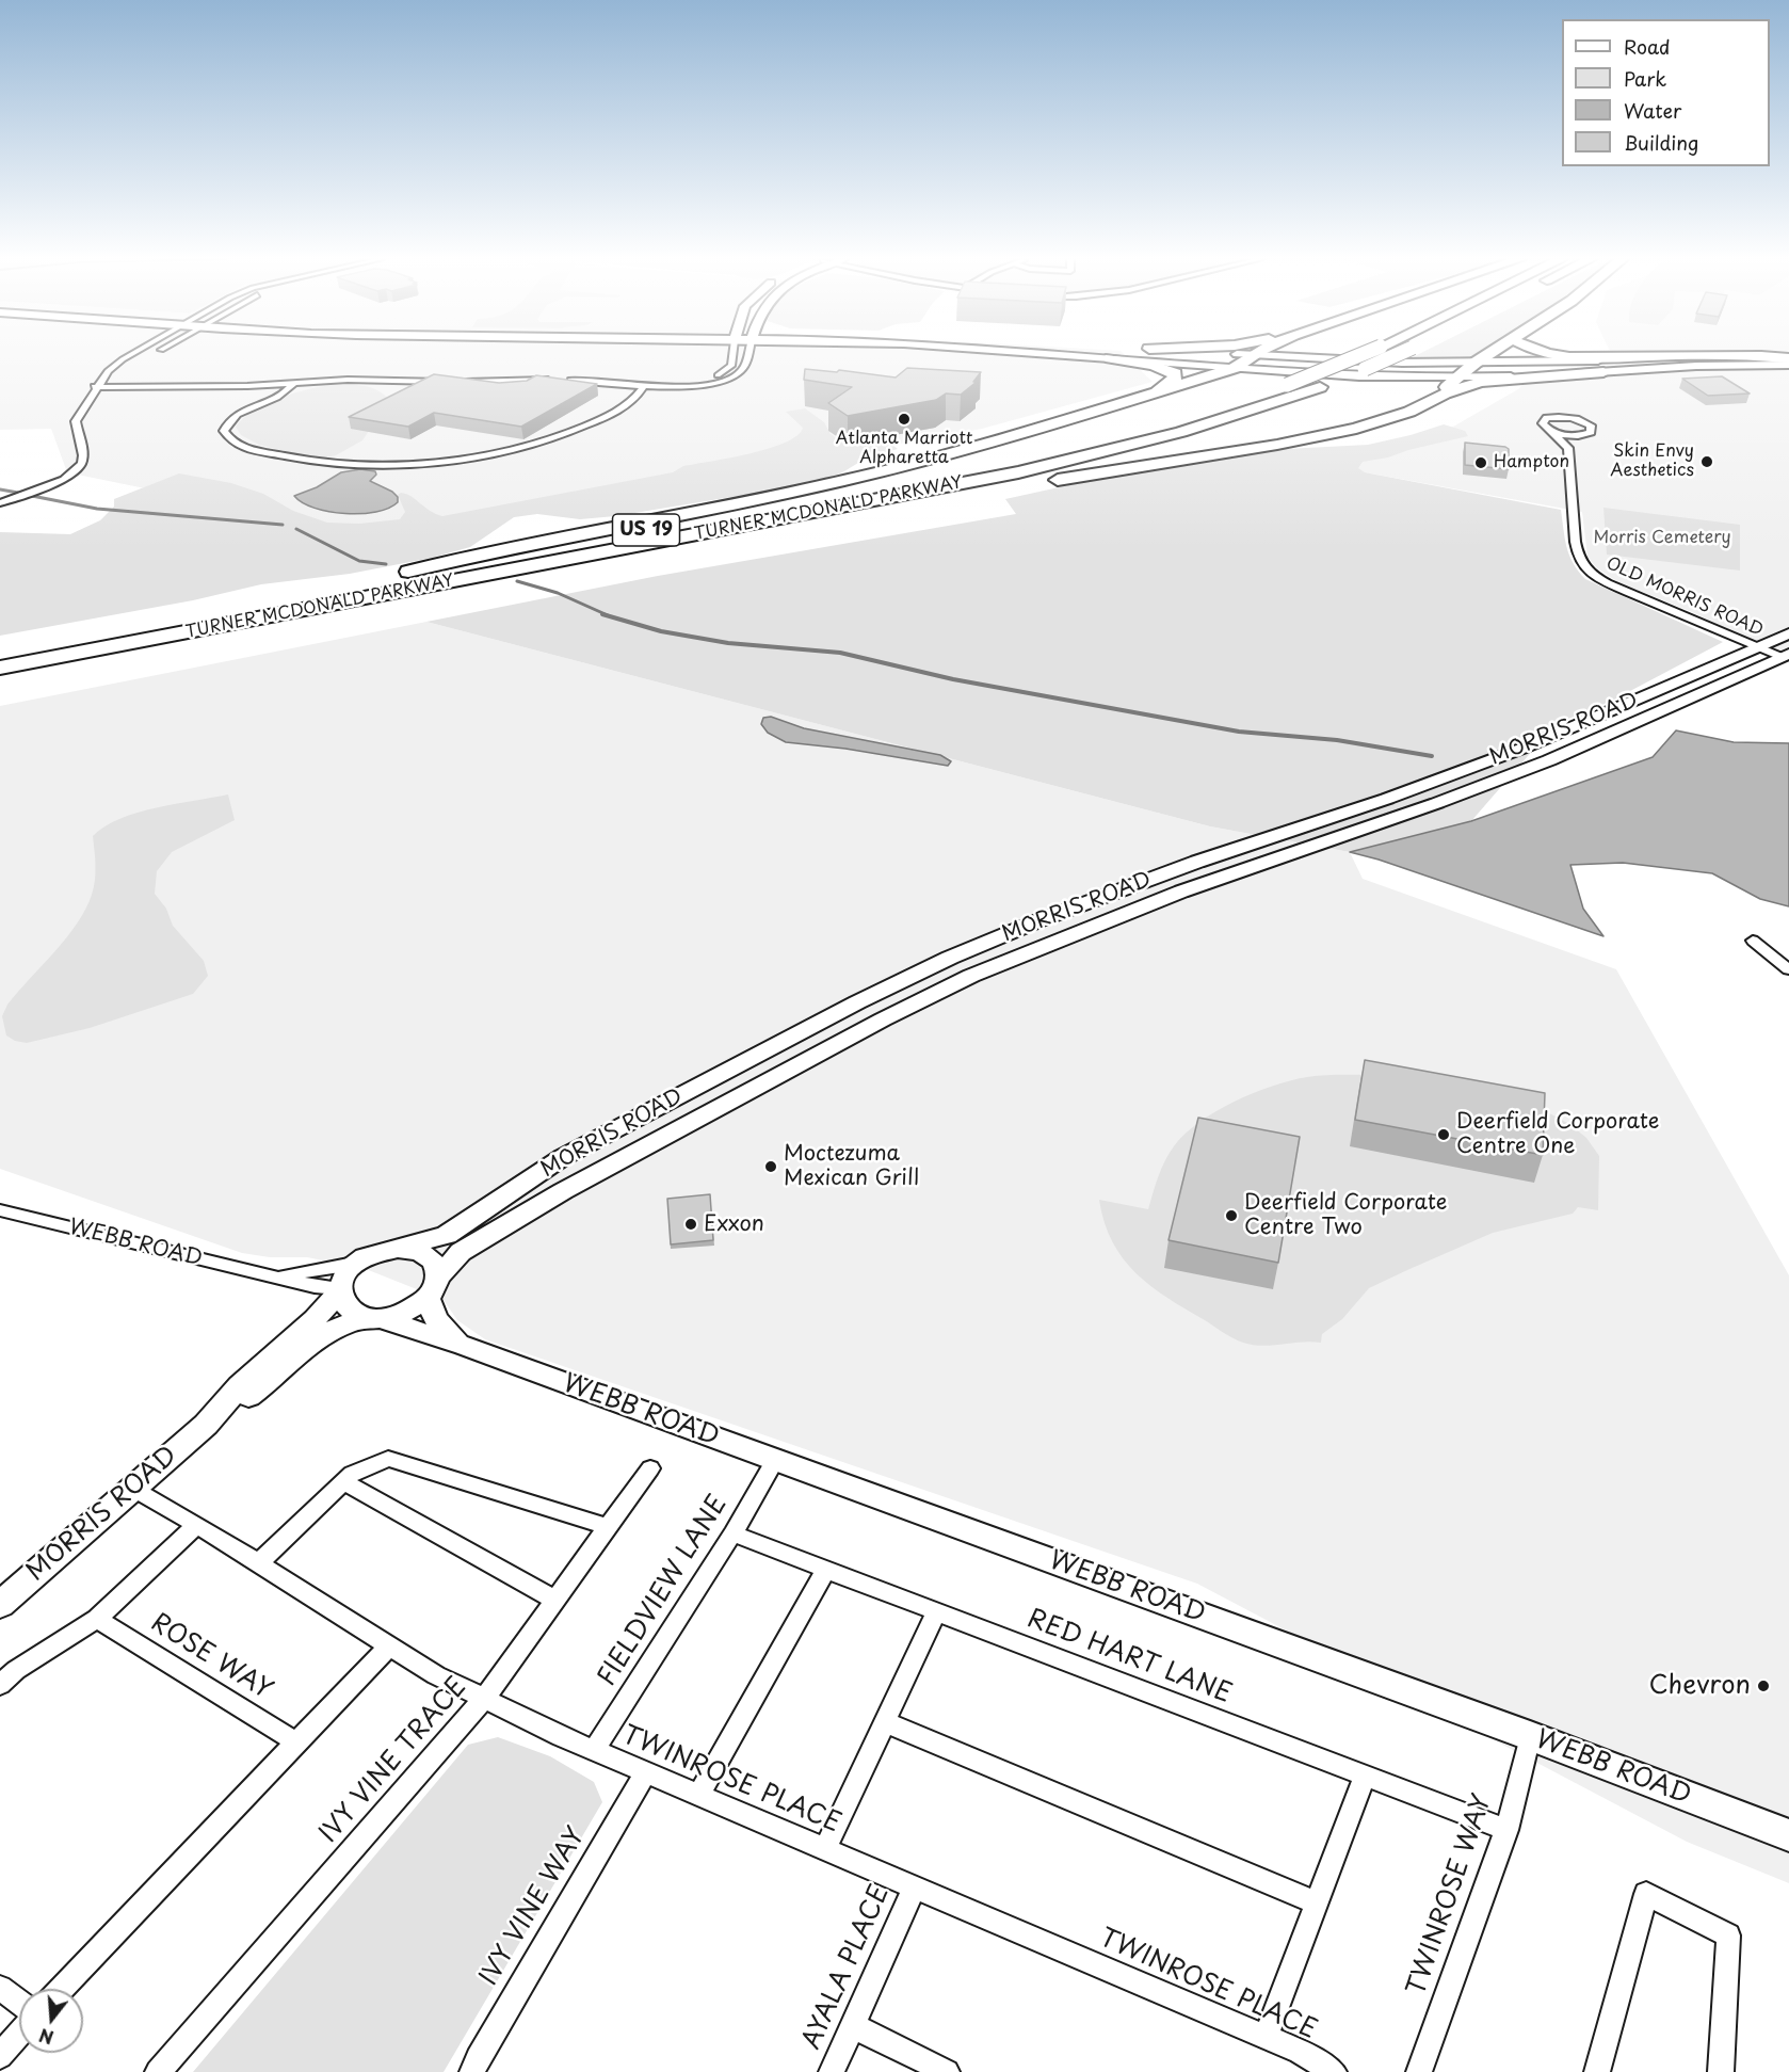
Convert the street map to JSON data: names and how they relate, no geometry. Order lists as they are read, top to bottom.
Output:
{
  "streets": {
    "highway": ["TURNER MCDONALD PARKWAY", "US 19"],
    "street": [
      "OLD MORRIS ROAD",
      "MORRIS ROAD",
      "WEBB ROAD",
      "FIELDVIEW LANE",
      "ROSE WAY",
      "RED HART LANE",
      "IVY VINE TRACE",
      "TWINROSE PLACE",
      "TWINROSE WAY",
      "IVY VINE WAY",
      "AYALA PLACE"
    ]
  },
  "crossings": [
    ["OLD MORRIS ROAD", "MORRIS ROAD"],
    ["MORRIS ROAD", "WEBB ROAD"],
    ["MORRIS ROAD", "TWINROSE PLACE"],
    ["WEBB ROAD", "FIELDVIEW LANE"],
    ["WEBB ROAD", "TWINROSE WAY"],
    ["FIELDVIEW LANE", "RED HART LANE"],
    ["FIELDVIEW LANE", "TWINROSE PLACE"],
    ["RED HART LANE", "TWINROSE WAY"],
    ["IVY VINE TRACE", "TWINROSE PLACE"],
    ["TWINROSE PLACE", "IVY VINE WAY"],
    ["TWINROSE PLACE", "AYALA PLACE"]
  ],
  "parks": ["Morris Cemetery"],
  "places": [
    "Atlanta Marriott Alpharetta",
    "Skin Envy Aesthetics",
    "Hampton",
    "Deerfield Corporate Centre One",
    "Moctezuma Mexican Grill",
    "Deerfield Corporate Centre Two",
    "Exxon",
    "Chevron"
  ],
  "legend": [
    "Road",
    "Park",
    "Water",
    "Building"
  ],
  "north": "bottom"
}
